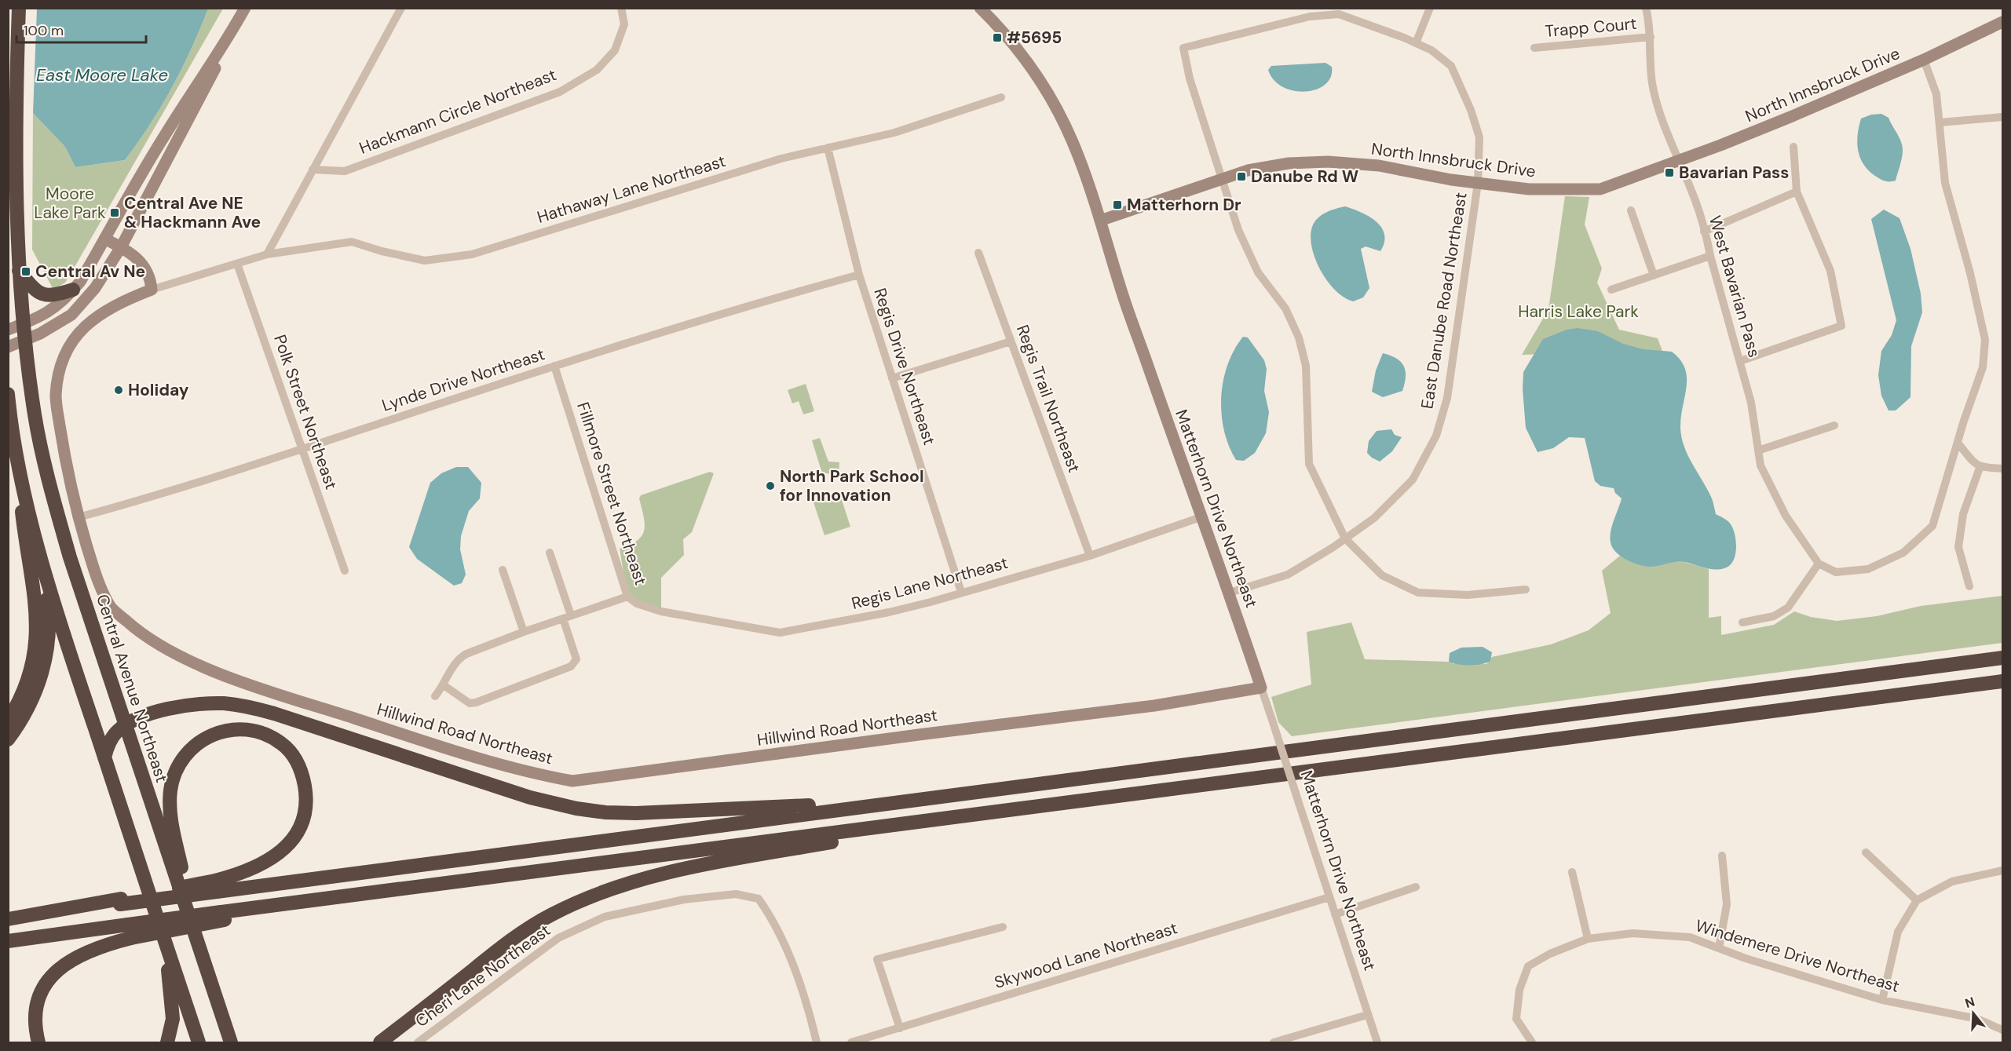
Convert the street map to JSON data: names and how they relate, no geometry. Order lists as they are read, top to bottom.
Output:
{
  "streets": {
    "highway": ["Central Avenue Northeast"],
    "street": [
      "Trapp Court",
      "North Innsbruck Drive",
      "Hackmann Circle Northeast",
      "Hathaway Lane Northeast",
      "West Bavarian Pass",
      "East Danube Road Northeast",
      "Regis Drive Northeast",
      "Lynde Drive Northeast",
      "Regis Trail Northeast",
      "Polk Street Northeast",
      "Fillmore Street Northeast",
      "Matterhorn Drive Northeast",
      "Regis Lane Northeast",
      "Hillwind Road Northeast",
      "Skywood Lane Northeast",
      "Windemere Drive Northeast",
      "Cheri Lane Northeast"
    ]
  },
  "crossings": [
    ["Trapp Court", "West Bavarian Pass"],
    ["North Innsbruck Drive", "West Bavarian Pass"],
    ["North Innsbruck Drive", "East Danube Road Northeast"],
    ["North Innsbruck Drive", "Matterhorn Drive Northeast"],
    ["Hathaway Lane Northeast", "Regis Drive Northeast"],
    ["Hathaway Lane Northeast", "Polk Street Northeast"],
    ["Hathaway Lane Northeast", "Hillwind Road Northeast"],
    ["East Danube Road Northeast", "Matterhorn Drive Northeast"],
    ["Regis Drive Northeast", "Lynde Drive Northeast"],
    ["Regis Drive Northeast", "Regis Lane Northeast"],
    ["Lynde Drive Northeast", "Polk Street Northeast"],
    ["Lynde Drive Northeast", "Fillmore Street Northeast"],
    ["Lynde Drive Northeast", "Hillwind Road Northeast"],
    ["Regis Trail Northeast", "Regis Lane Northeast"],
    ["Fillmore Street Northeast", "Regis Lane Northeast"],
    ["Matterhorn Drive Northeast", "Regis Lane Northeast"],
    ["Matterhorn Drive Northeast", "Hillwind Road Northeast"],
    ["Matterhorn Drive Northeast", "Skywood Lane Northeast"]
  ],
  "water": ["East Moore Lake"],
  "parks": ["Moore Lake Park", "Harris Lake Park"],
  "places": {
    "transit": [
      "#5695",
      "Bavarian Pass",
      "Danube Rd W",
      "Matterhorn Dr",
      "Central Ave NE & Hackmann Ave",
      "Central Av Ne"
    ],
    "other": ["Holiday", "North Park School for Innovation"]
  },
  "scale_bar": "100 m",
  "north": "top"
}
